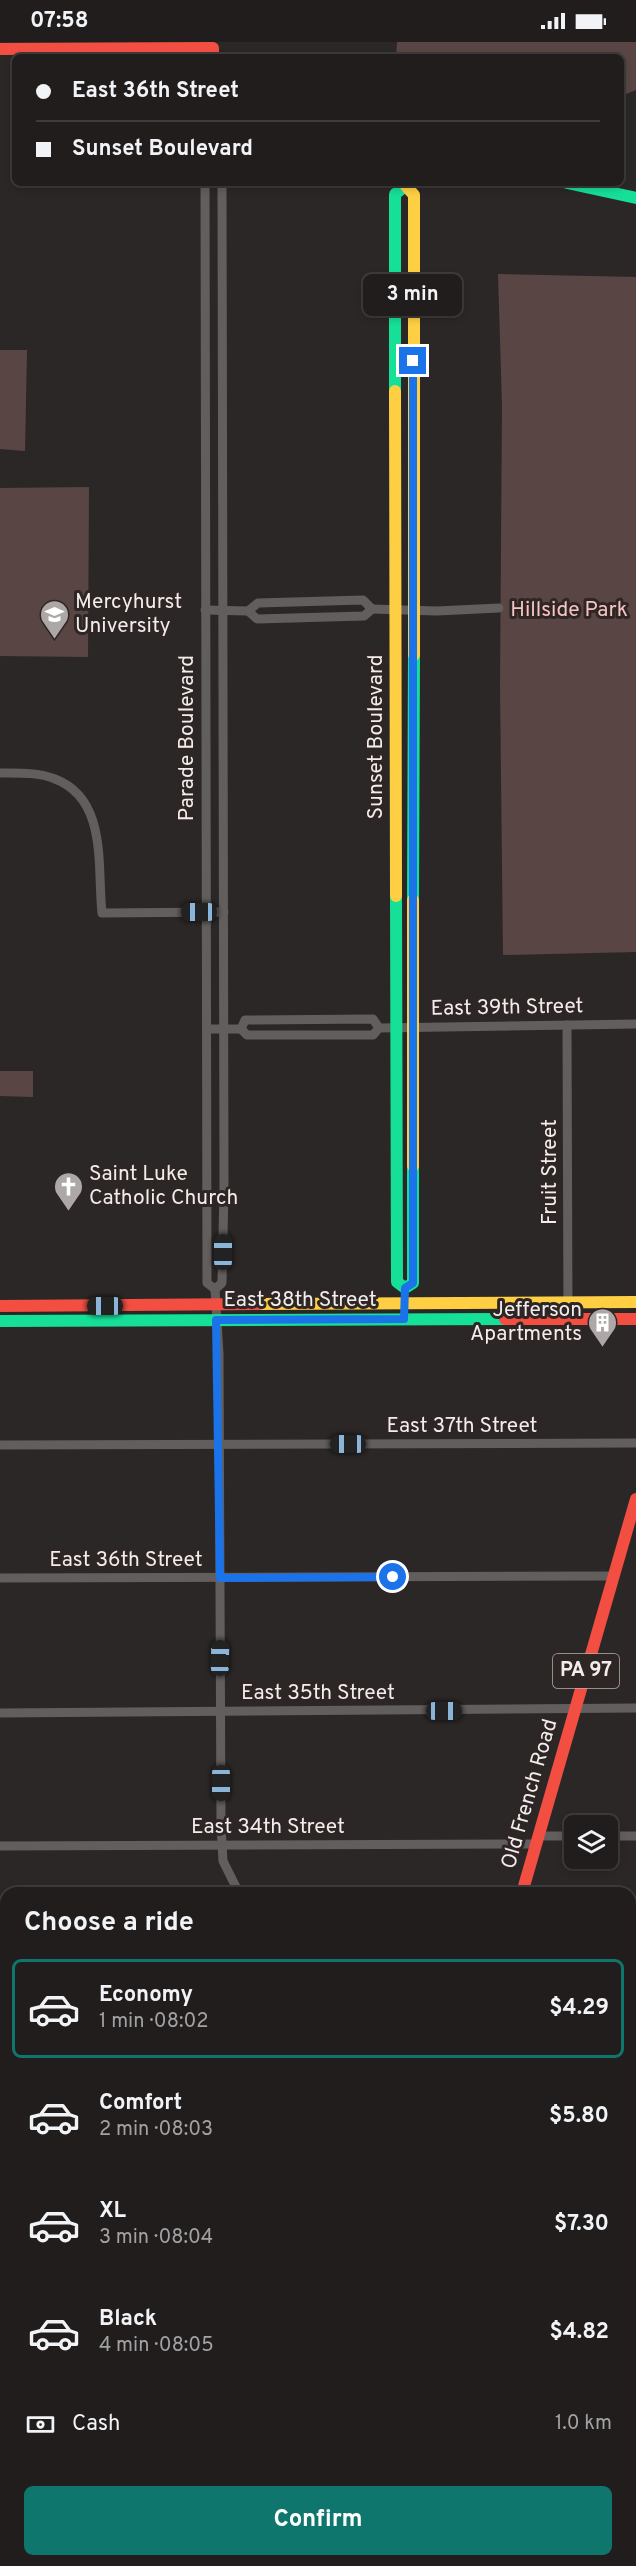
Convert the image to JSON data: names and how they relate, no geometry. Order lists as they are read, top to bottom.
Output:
{
  "streets": {
    "street": [
      "Sunset Boulevard",
      "Parade Boulevard",
      "East 39th Street",
      "Fruit Street",
      "East 38th Street",
      "East 37th Street",
      "East 36th Street",
      "PA 97",
      "East 35th Street",
      "Old French Road",
      "East 34th Street"
    ]
  },
  "crossings": [
    ["Sunset Boulevard", "East 39th Street"],
    ["Sunset Boulevard", "East 38th Street"],
    ["Parade Boulevard", "East 39th Street"],
    ["Parade Boulevard", "East 38th Street"],
    ["Parade Boulevard", "East 37th Street"],
    ["Parade Boulevard", "East 36th Street"],
    ["Parade Boulevard", "East 35th Street"],
    ["Parade Boulevard", "East 34th Street"],
    ["East 39th Street", "Fruit Street"],
    ["Fruit Street", "East 38th Street"],
    ["East 36th Street", "Old French Road"],
    ["East 35th Street", "Old French Road"],
    ["Old French Road", "East 34th Street"]
  ],
  "parks": ["Hillside Park"],
  "places": {
    "school or university": ["Mercyhurst University"],
    "church": ["Saint Luke Catholic Church"],
    "building": ["Jefferson Apartments"]
  },
  "page": {
    "status": "07:58",
    "banner": ["East 36th Street", "Sunset Boulevard"],
    "bubble": "3 min",
    "heading": "Choose a ride",
    "list": [
      {
        "name": "Economy",
        "note": "1 min · 08:02",
        "value": "$4.29"
      },
      {
        "name": "Comfort",
        "note": "2 min · 08:03",
        "value": "$5.80"
      },
      {
        "name": "XL",
        "note": "3 min · 08:04",
        "value": "$7.30"
      },
      {
        "name": "Black",
        "note": "4 min · 08:05",
        "value": "$4.82"
      }
    ],
    "pay": ["Cash", "1.0 km"],
    "buttons": "Confirm"
  }
}
